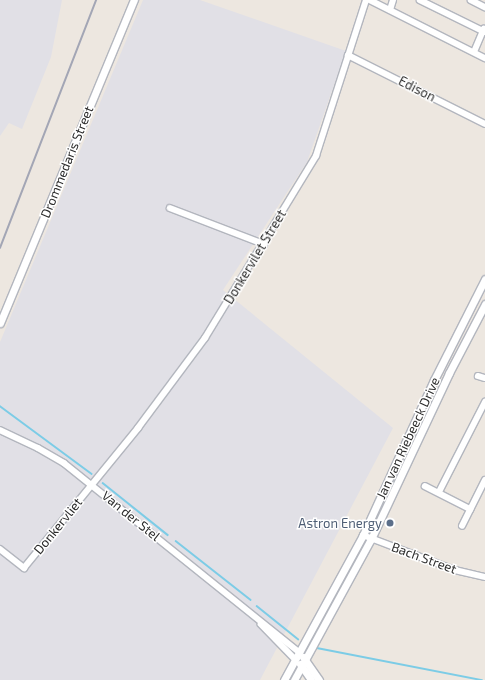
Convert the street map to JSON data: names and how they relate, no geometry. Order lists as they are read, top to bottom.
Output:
{
  "streets": {
    "main road": ["Drommedaris Street", "Jan van Riebeeck Drive", "Van der Stel"],
    "street": [
      "Edison",
      "Donkervilet Street",
      "Donkervliet",
      "Bach Street"
    ]
  },
  "crossings": [
    ["Edison", "Donkervilet Street"],
    ["Donkervilet Street", "Van der Stel"],
    ["Donkervilet Street", "Donkervliet"],
    ["Jan van Riebeeck Drive", "Van der Stel"],
    ["Jan van Riebeeck Drive", "Bach Street"],
    ["Van der Stel", "Donkervliet"]
  ],
  "places": ["Astron Energy"]
}
